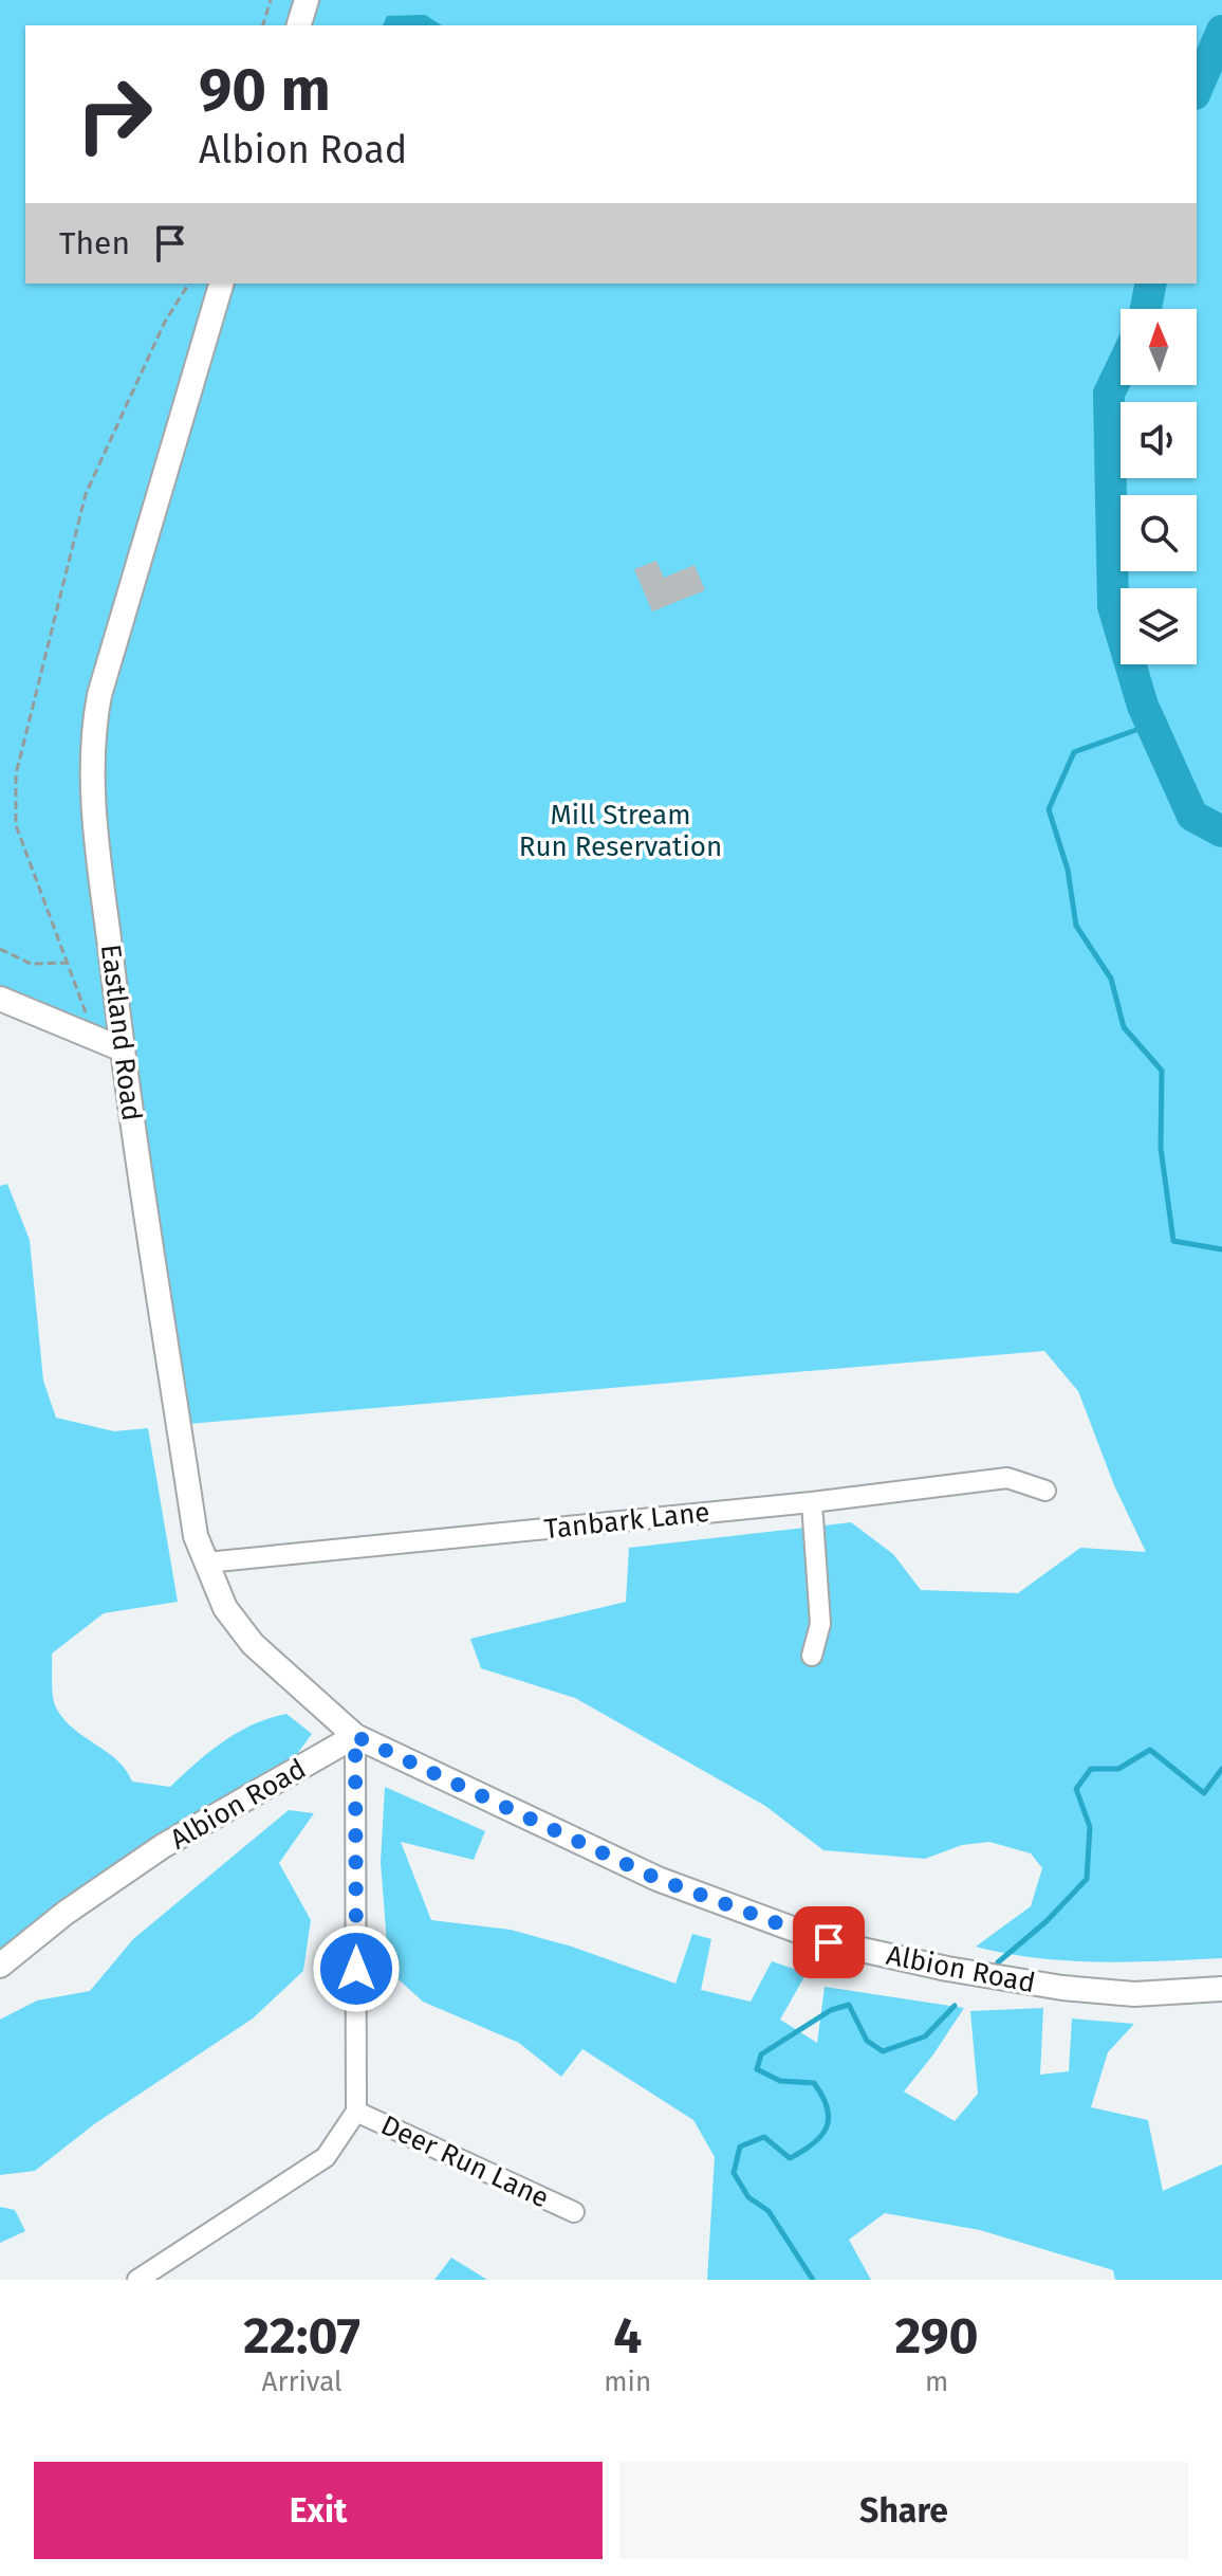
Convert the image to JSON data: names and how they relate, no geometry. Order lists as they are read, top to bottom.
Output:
{
  "streets": {
    "street": [
      "Eastland Road",
      "Tanbark Lane",
      "Albion Road",
      "Deer Run Lane"
    ]
  },
  "crossings": [
    ["Eastland Road", "Tanbark Lane"],
    ["Eastland Road", "Albion Road"]
  ],
  "parks": ["Mill Stream Run Reservation"],
  "north": "top",
  "page": {
    "turn": ["90 m", "Albion Road"],
    "then": "Then",
    "eta": [
      "22:07",
      "Arrival",
      "4",
      "min",
      "290",
      "m"
    ],
    "buttons": ["Exit", "Share"]
  }
}
